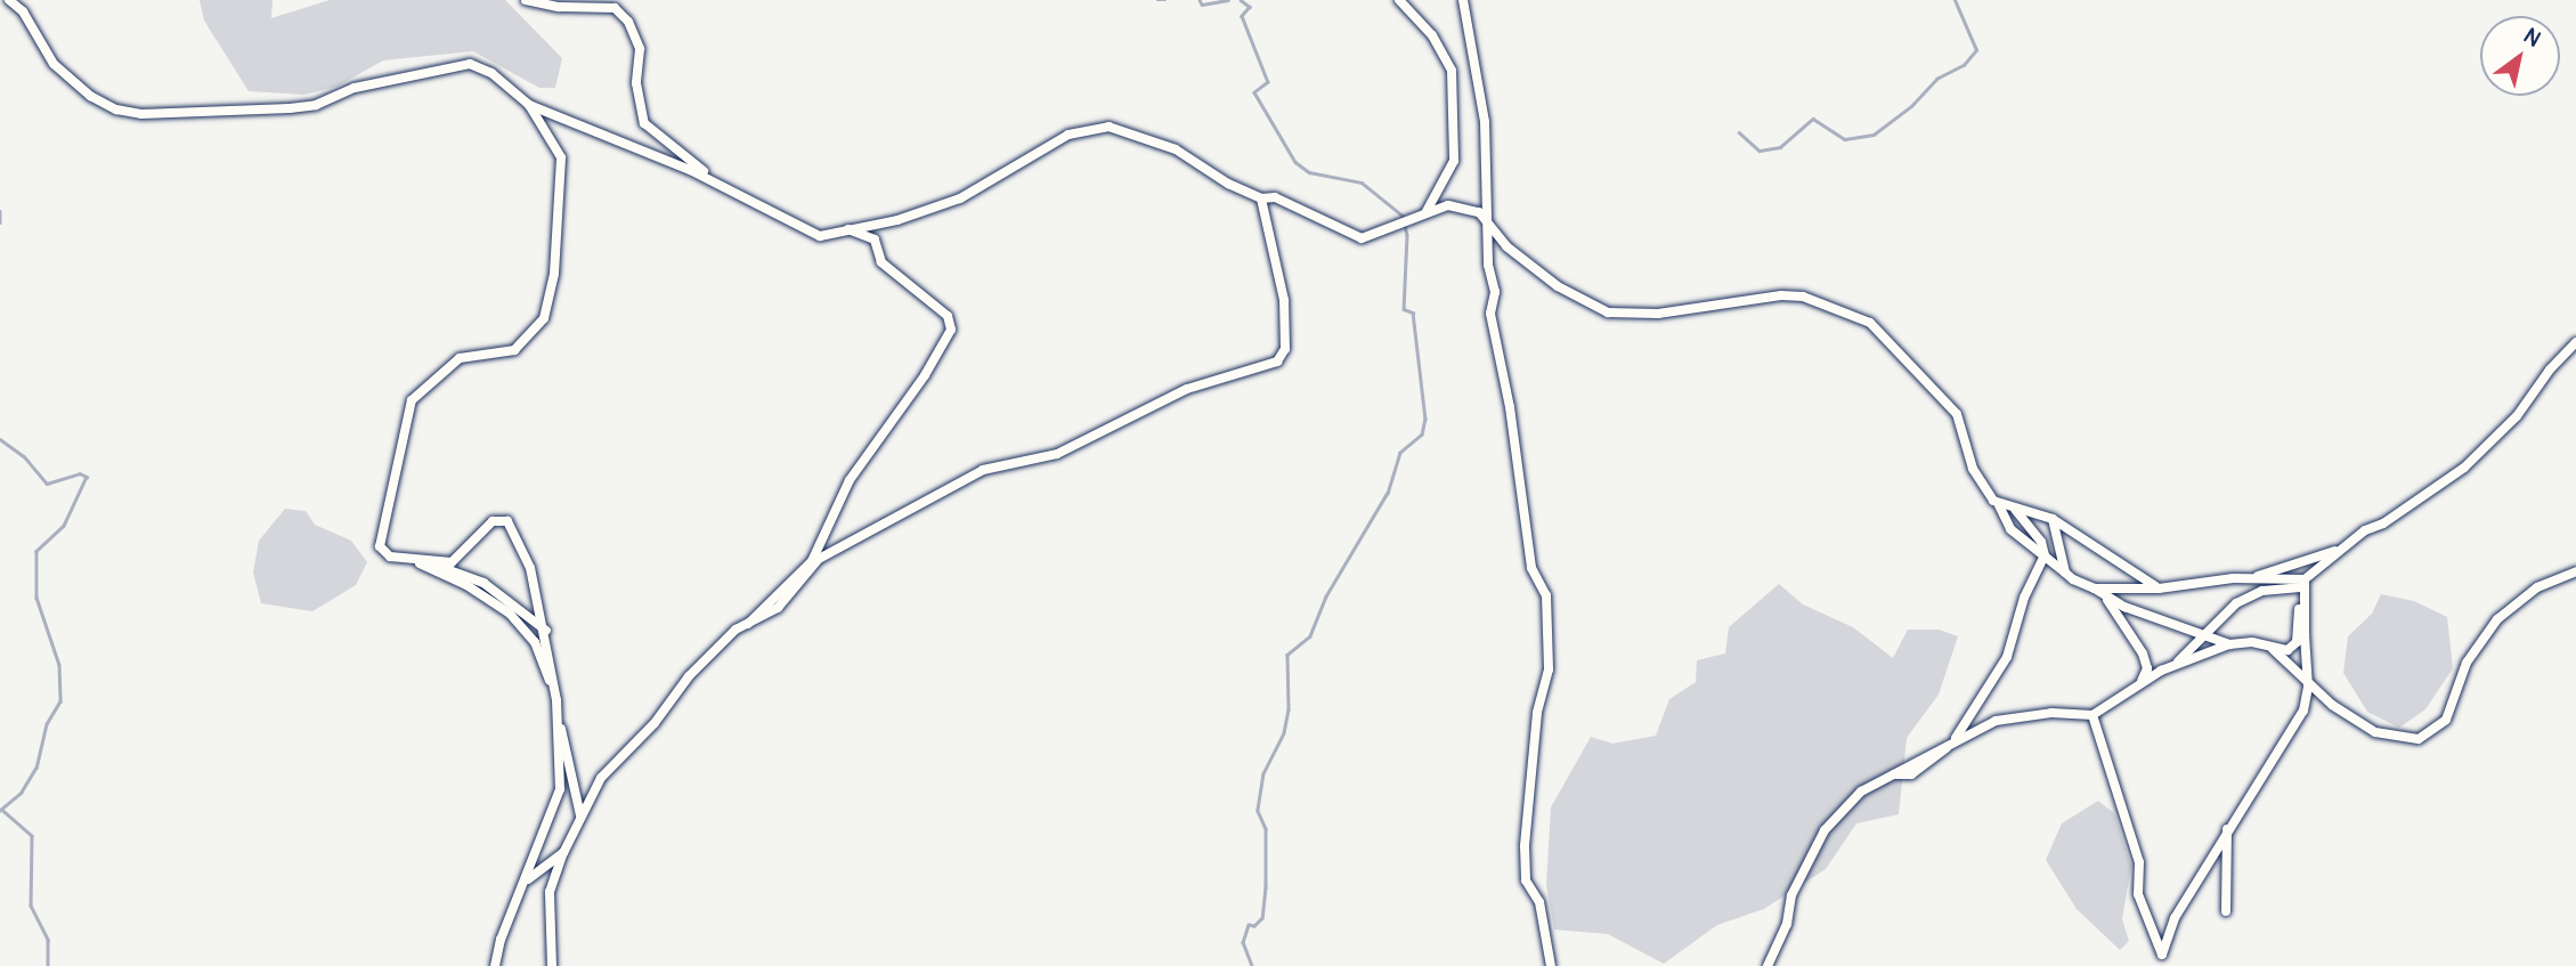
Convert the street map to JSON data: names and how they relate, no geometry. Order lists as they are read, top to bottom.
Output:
{
  "north": "top right"
}
